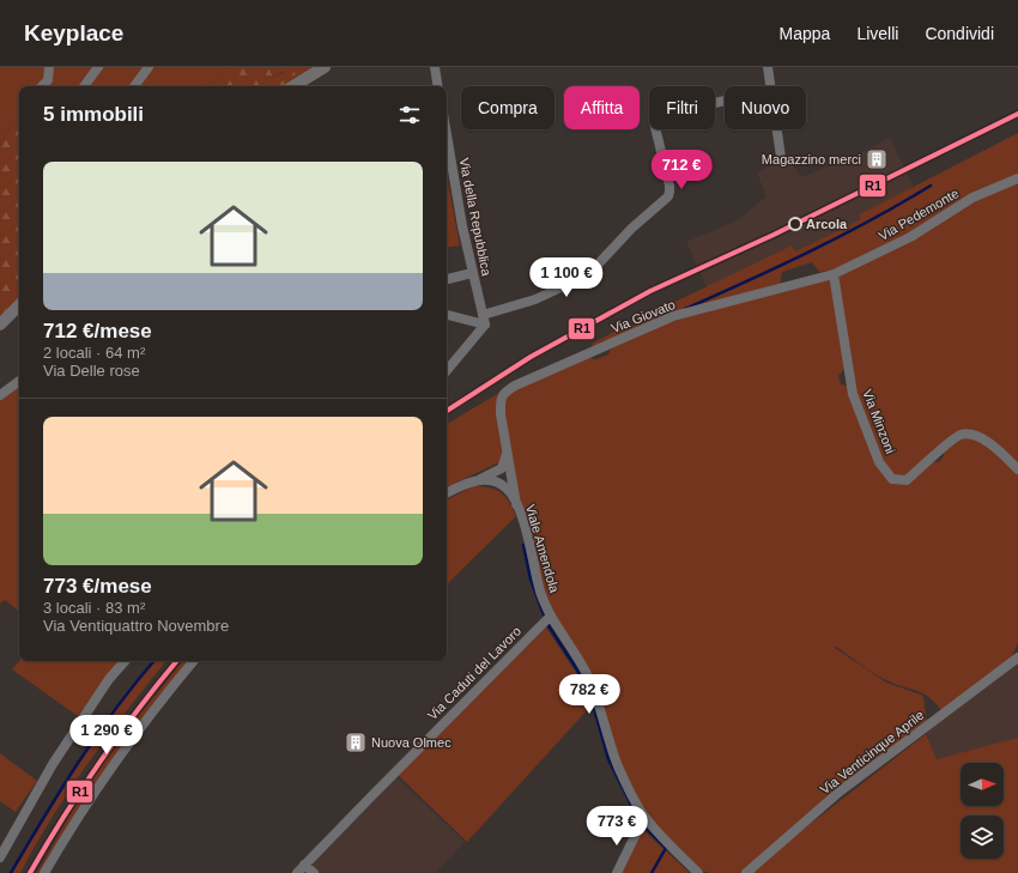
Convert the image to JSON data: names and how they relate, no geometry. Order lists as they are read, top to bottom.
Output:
{
  "streets": {
    "street": [
      "Via Pedemonte",
      "Via della Repubblica",
      "Via Giovato",
      "Via Minzoni",
      "Viale Amendola",
      "Via Caduti del Lavoro",
      "Via Venticinque Aprile"
    ]
  },
  "crossings": [
    ["Via Pedemonte", "Via Giovato"],
    ["Via Pedemonte", "Via Minzoni"],
    ["Via Giovato", "Via Minzoni"],
    ["Via Giovato", "Viale Amendola"],
    ["Viale Amendola", "Via Caduti del Lavoro"]
  ],
  "places": {
    "building": ["Magazzino merci", "Nuova Olmec"],
    "other": ["Arcola"]
  },
  "lines": ["transit line R1"],
  "north": "right",
  "page": {
    "header": "Keyplace",
    "nav": ["Mappa", "Livelli", "Condividi"],
    "chip": [
      "Compra",
      "Affitta",
      "Filtri",
      "Nuovo"
    ],
    "heading": "5 immobili",
    "list": [
      {
        "name": "712 €/mese",
        "note": "2 locali · 64 m² · Via Delle rose"
      },
      {
        "name": "773 €/mese",
        "note": "3 locali · 83 m² · Via Ventiquattro Novembre"
      }
    ],
    "price": [
      "712 €",
      "1 100 €",
      "782 €",
      "1 290 €",
      "773 €"
    ]
  }
}
